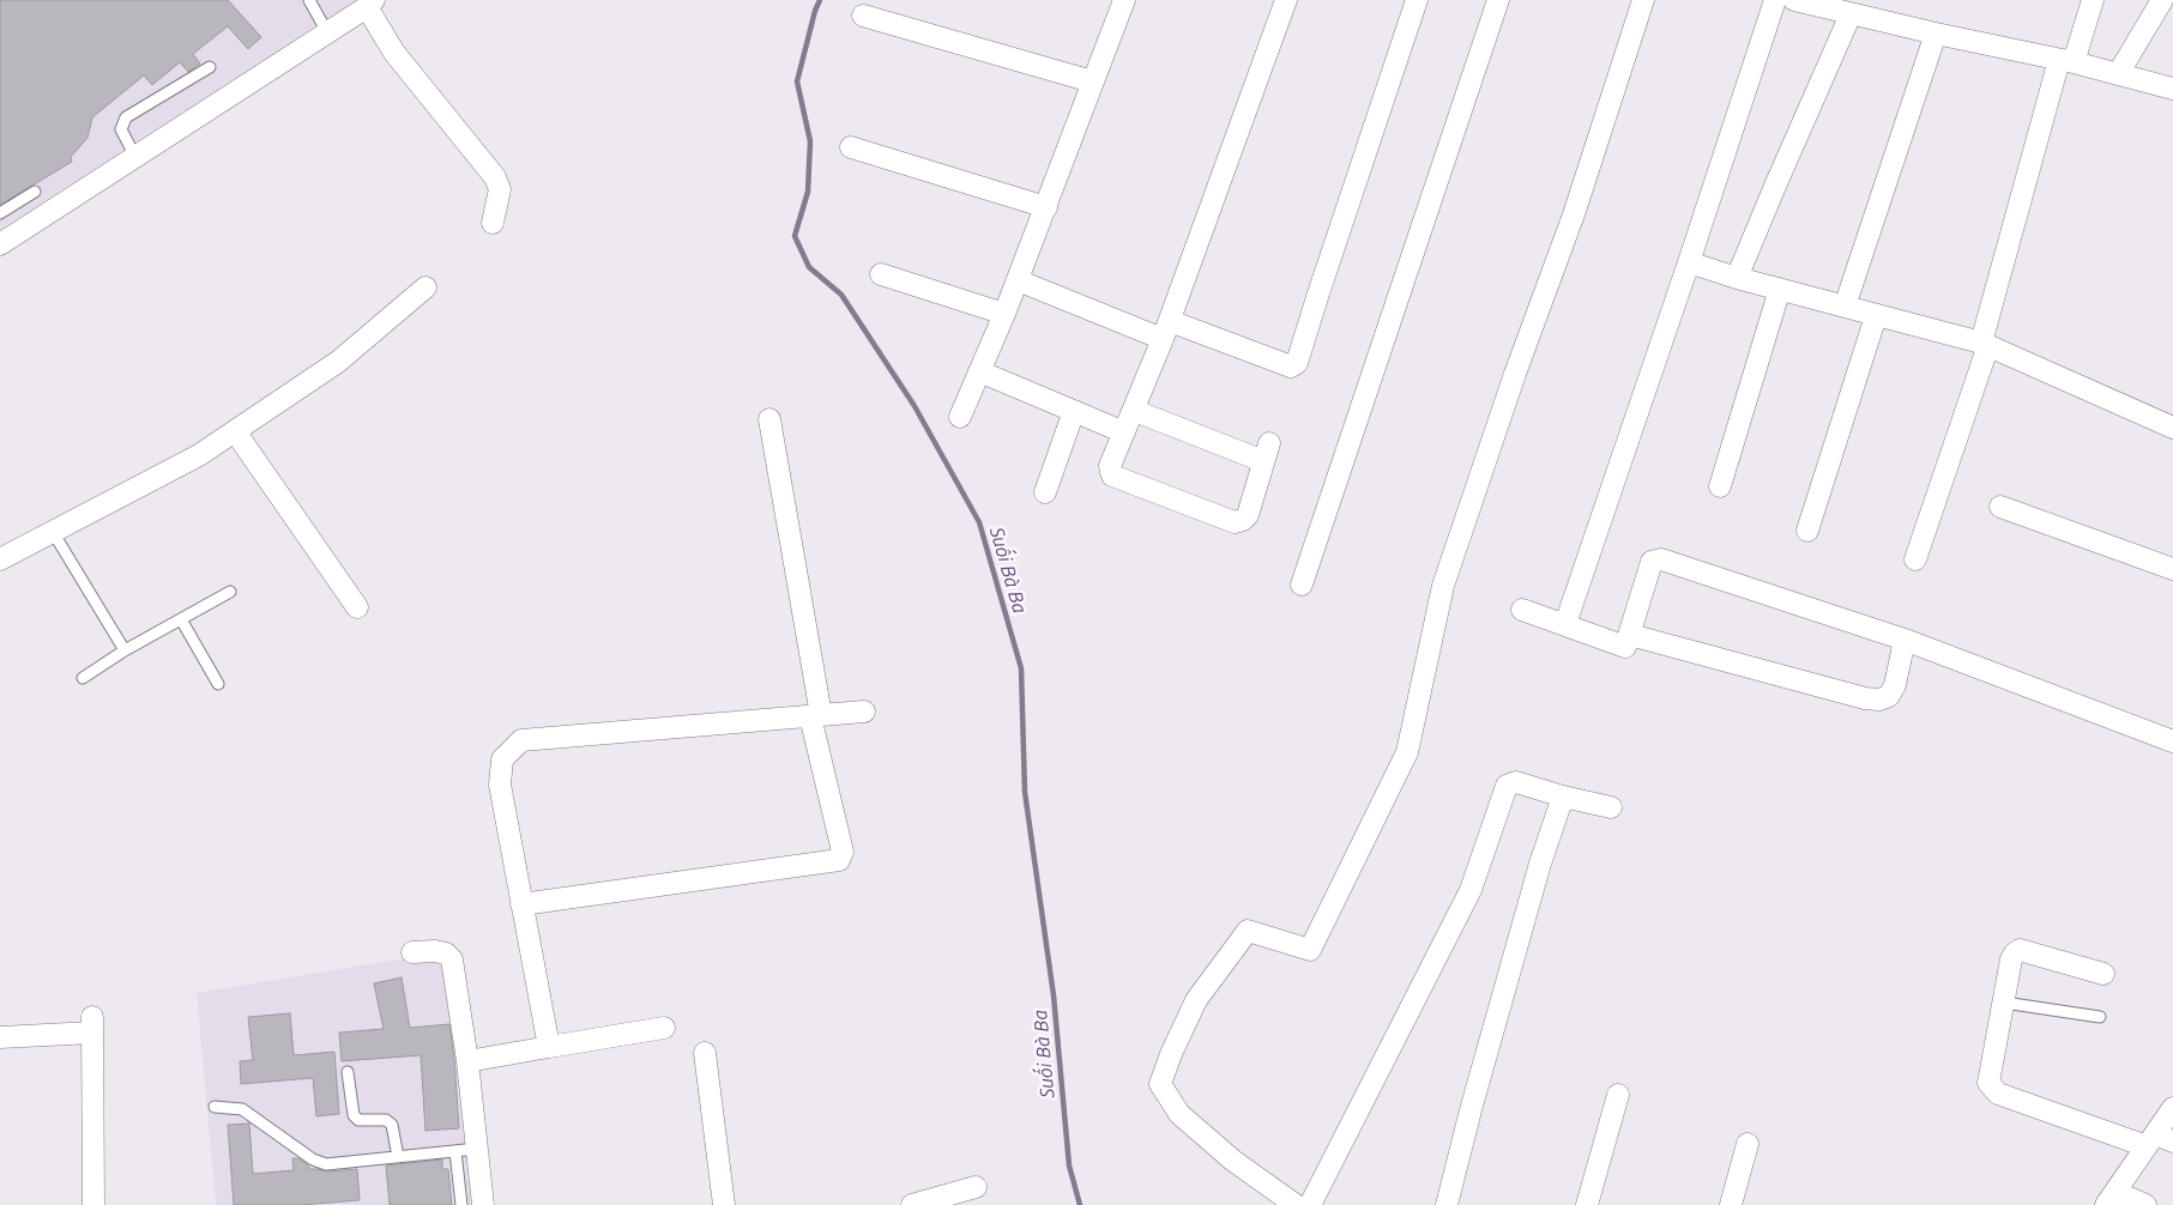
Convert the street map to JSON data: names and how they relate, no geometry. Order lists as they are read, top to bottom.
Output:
{
  "water": ["Suối Bà Ba"]
}
